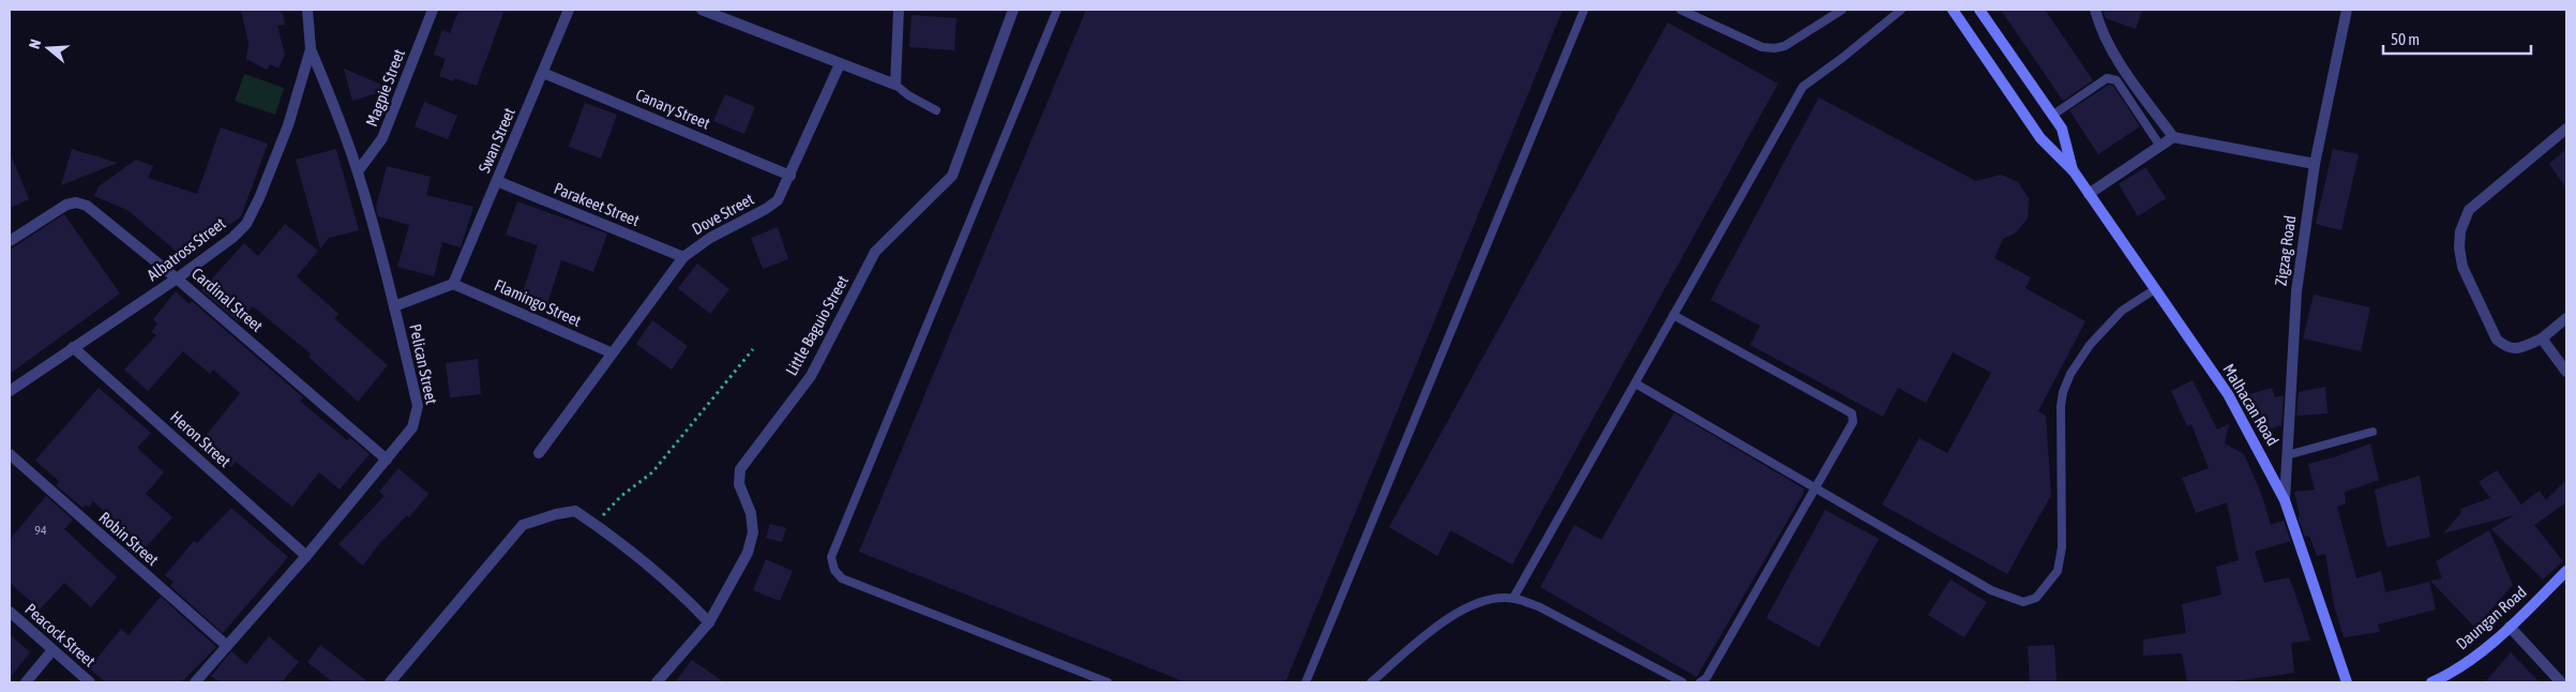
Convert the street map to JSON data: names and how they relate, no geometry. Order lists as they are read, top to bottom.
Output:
{
  "streets": {
    "main road": ["Malhacan Road", "Daungan Road"],
    "street": [
      "Magpie Street",
      "Canary Street",
      "Swan Street",
      "Parakeet Street",
      "Dove Street",
      "Albatross Street",
      "Zigzag Road",
      "Cardinal Street",
      "Flamingo Street",
      "Little Baguio Street",
      "Pelican Street",
      "Heron Street",
      "Robin Street",
      "Peacock Street"
    ]
  },
  "crossings": [
    ["Magpie Street", "Pelican Street"],
    ["Canary Street", "Swan Street"],
    ["Canary Street", "Dove Street"],
    ["Swan Street", "Parakeet Street"],
    ["Swan Street", "Flamingo Street"],
    ["Parakeet Street", "Dove Street"],
    ["Dove Street", "Flamingo Street"],
    ["Albatross Street", "Cardinal Street"],
    ["Albatross Street", "Pelican Street"],
    ["Albatross Street", "Heron Street"],
    ["Zigzag Road", "Malhacan Road"],
    ["Cardinal Street", "Pelican Street"],
    ["Pelican Street", "Heron Street"],
    ["Pelican Street", "Robin Street"]
  ],
  "house_numbers": ["94"],
  "scale_bar": "50 m",
  "north": "left"
}
